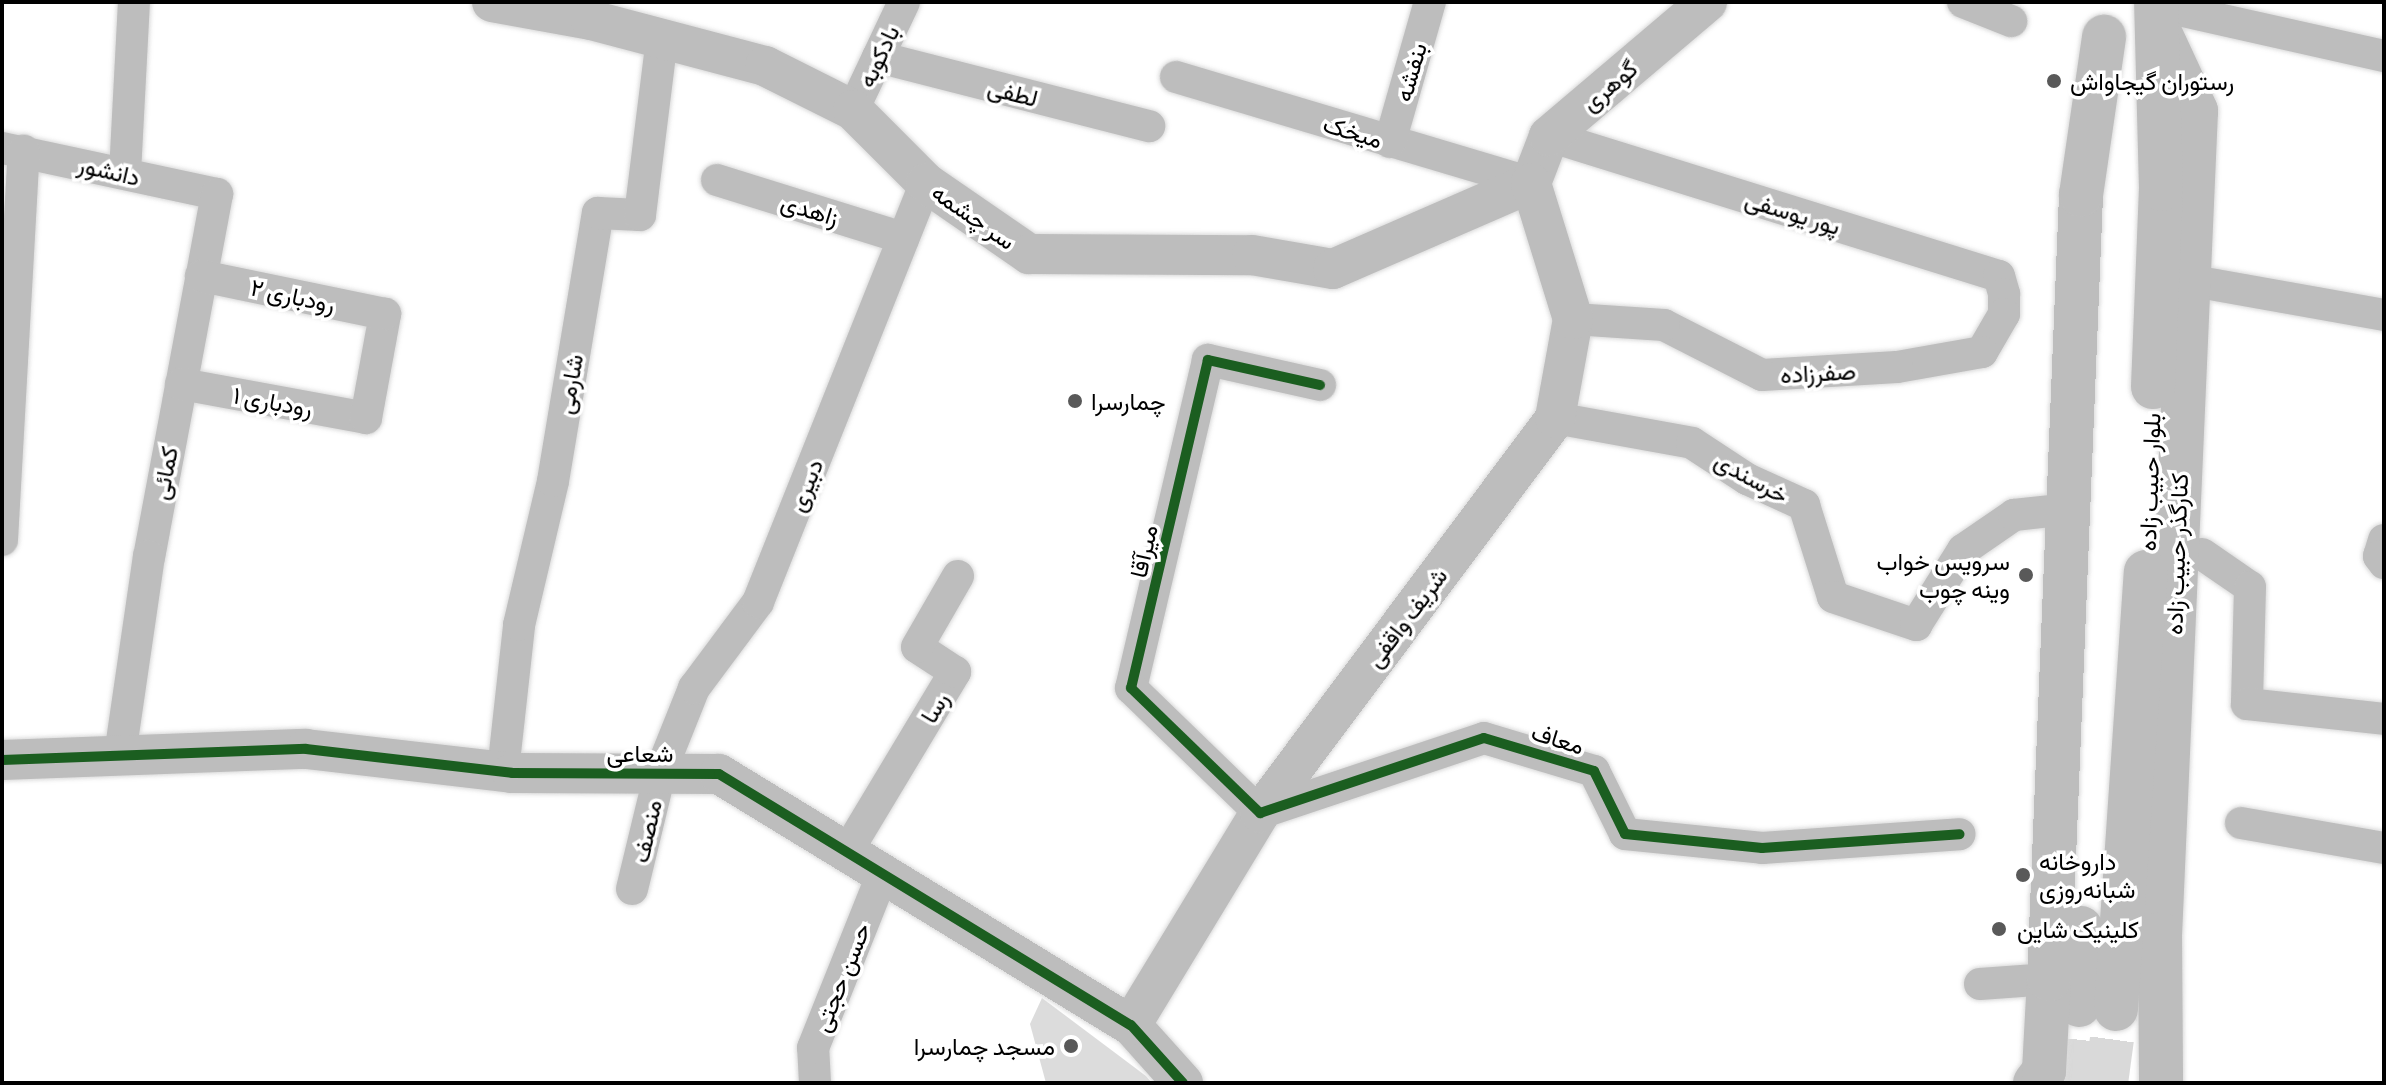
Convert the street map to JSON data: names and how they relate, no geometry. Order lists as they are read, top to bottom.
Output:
{
  "streets": {
    "main road": ["بلوار حبیب زاده", "کنارگذر حبیب زاده"],
    "street": [
      "بادکوبه",
      "بنفشه",
      "گوهری",
      "لطفی",
      "میخک",
      "دانشور",
      "زاهدی",
      "پور یوسفی",
      "سر چشمه",
      "رودباری ۲",
      "صفرزاده",
      "شارمی",
      "رودباری ۱",
      "کمائی",
      "خرسندی",
      "دبیری",
      "میرآقا",
      "شریف واقفی",
      "رسا",
      "معاف",
      "شعاعی",
      "منصف",
      "حسن حجتی"
    ]
  },
  "crossings": [
    ["بادکوبه", "لطفی"],
    ["بادکوبه", "سر چشمه"],
    ["بنفشه", "میخک"],
    ["گوهری", "میخک"],
    ["گوهری", "پور یوسفی"],
    ["گوهری", "سر چشمه"],
    ["گوهری", "شریف واقفی"],
    ["میخک", "سر چشمه"],
    ["میخک", "شریف واقفی"],
    ["دانشور", "کمائی"],
    ["زاهدی", "دبیری"],
    ["پور یوسفی", "صفرزاده"],
    ["سر چشمه", "شارمی"],
    ["سر چشمه", "دبیری"],
    ["سر چشمه", "شریف واقفی"],
    ["رودباری ۲", "رودباری ۱"],
    ["رودباری ۲", "کمائی"],
    ["صفرزاده", "شریف واقفی"],
    ["شارمی", "شعاعی"],
    ["رودباری ۱", "کمائی"],
    ["کمائی", "شعاعی"],
    ["خرسندی", "شریف واقفی"],
    ["بلوار حبیب زاده", "کنارگذر حبیب زاده"],
    ["دبیری", "شعاعی"],
    ["دبیری", "منصف"],
    ["میرآقا", "شریف واقفی"],
    ["میرآقا", "معاف"],
    ["شریف واقفی", "معاف"],
    ["شریف واقفی", "شعاعی"],
    ["رسا", "شعاعی"],
    ["شعاعی", "منصف"],
    ["شعاعی", "حسن حجتی"]
  ],
  "places": [
    "رستوران گیجاواش",
    "چمارسرا",
    "سرویس خواب وینه چوب",
    "داروخانه شبانه‌روزی",
    "کلینیک شاین",
    "مسجد چمارسرا"
  ]
}
